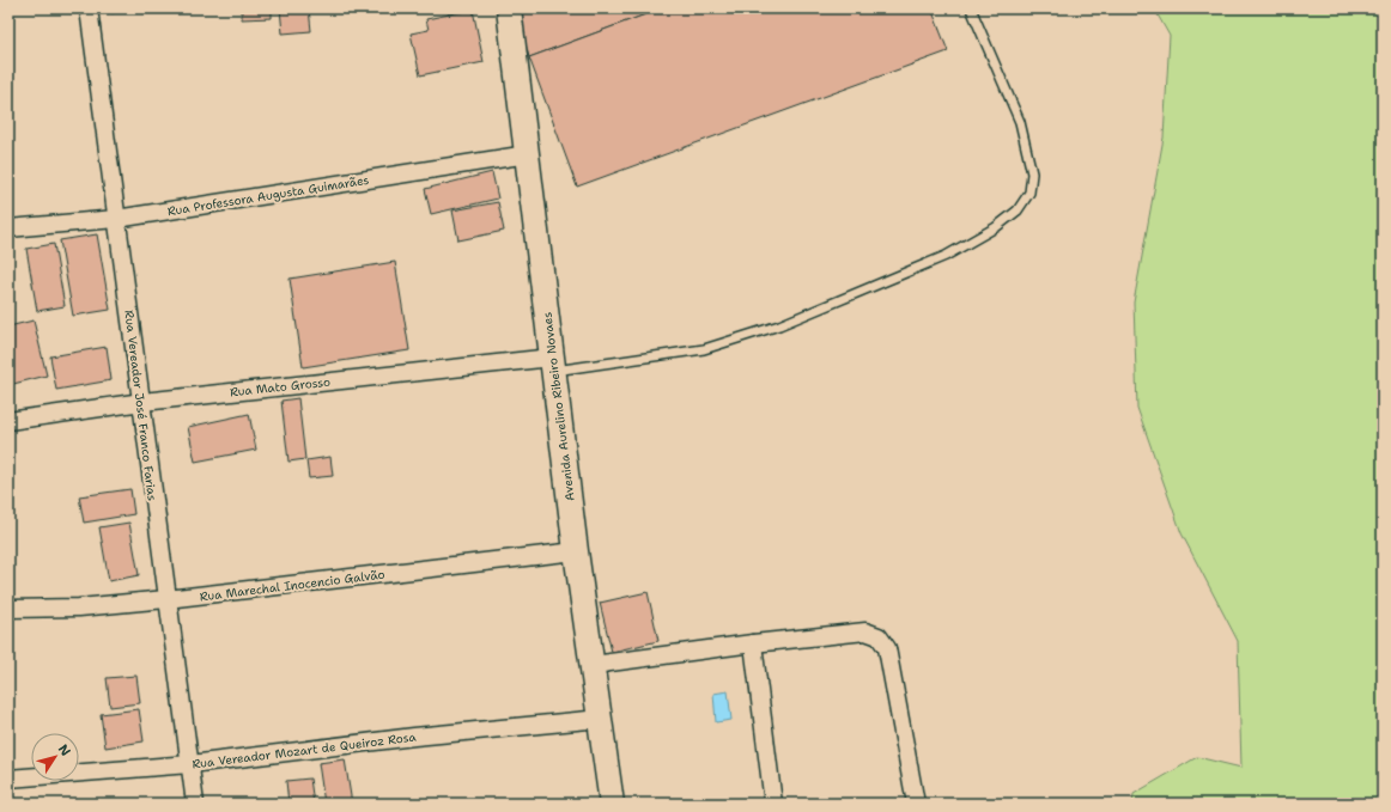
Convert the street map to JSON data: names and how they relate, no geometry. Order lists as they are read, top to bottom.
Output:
{
  "streets": {
    "street": [
      "Rua Professora Augusta Guimarães",
      "Rua Mato Grosso",
      "Rua Vereador José Franco Farias",
      "Avenida Aurelino Ribeiro Novaes",
      "Rua Marechal Inocencio Galvão",
      "Rua Vereador Mozart de Queiroz Rosa"
    ]
  },
  "crossings": [
    ["Rua Professora Augusta Guimarães", "Rua Vereador José Franco Farias"],
    ["Rua Professora Augusta Guimarães", "Avenida Aurelino Ribeiro Novaes"],
    ["Rua Mato Grosso", "Rua Vereador José Franco Farias"],
    ["Rua Mato Grosso", "Avenida Aurelino Ribeiro Novaes"],
    ["Rua Vereador José Franco Farias", "Rua Marechal Inocencio Galvão"],
    ["Rua Vereador José Franco Farias", "Rua Vereador Mozart de Queiroz Rosa"],
    ["Avenida Aurelino Ribeiro Novaes", "Rua Marechal Inocencio Galvão"],
    ["Avenida Aurelino Ribeiro Novaes", "Rua Vereador Mozart de Queiroz Rosa"]
  ],
  "north": "top right"
}
